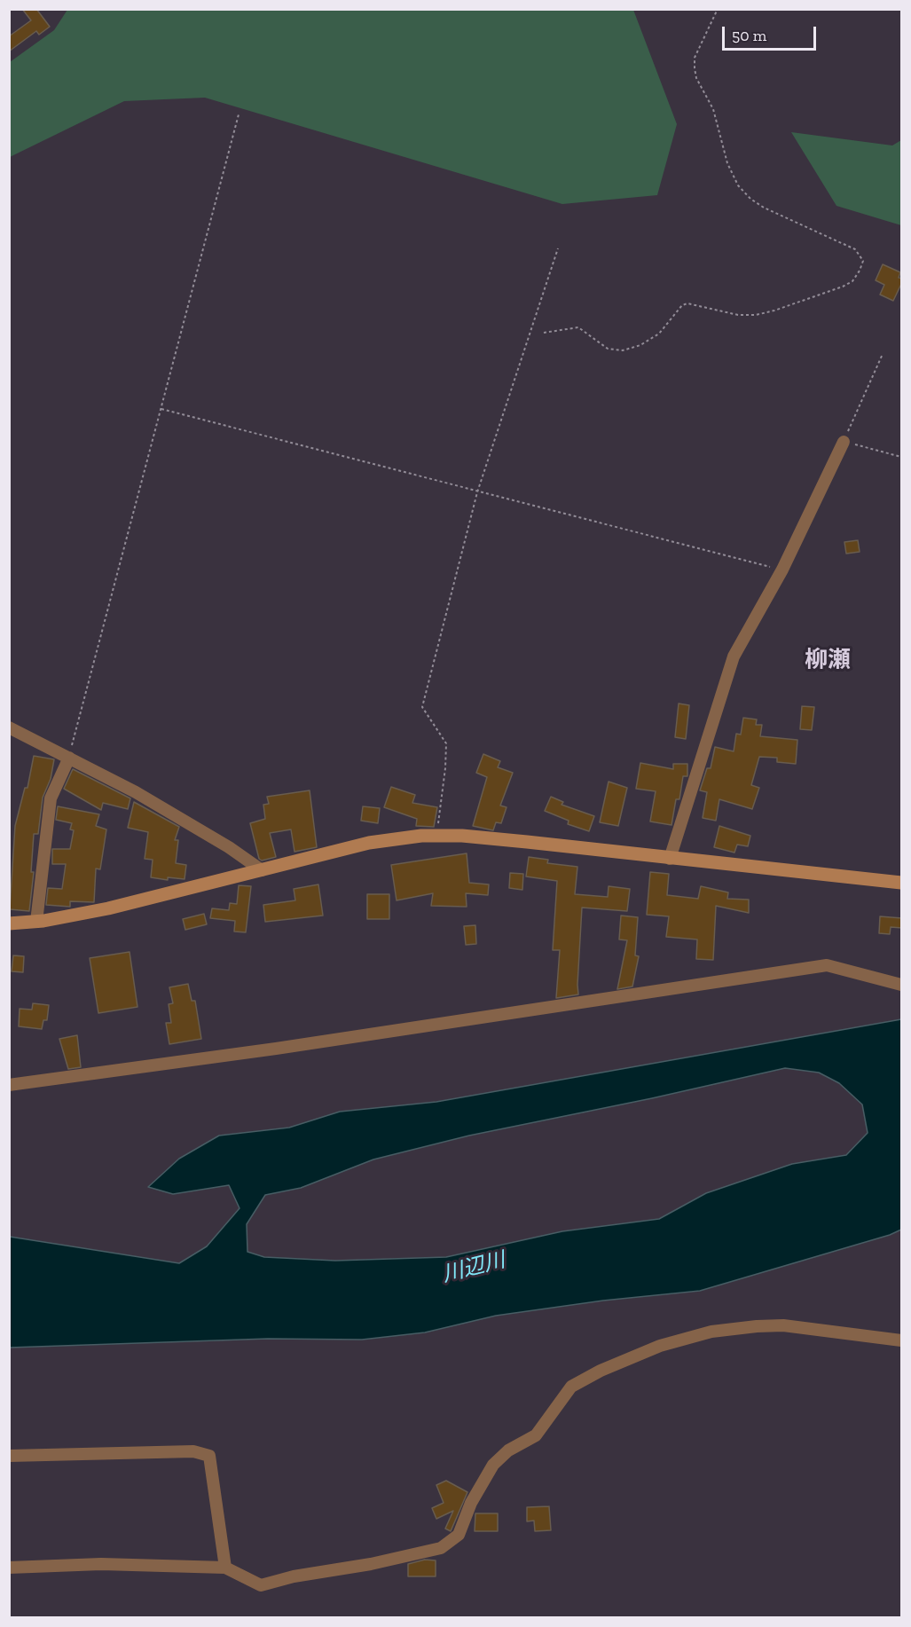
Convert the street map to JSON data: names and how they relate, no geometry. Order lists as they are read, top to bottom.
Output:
{
  "districts": ["柳瀬"],
  "water": ["川辺川"],
  "scale_bar": "50 m"
}
